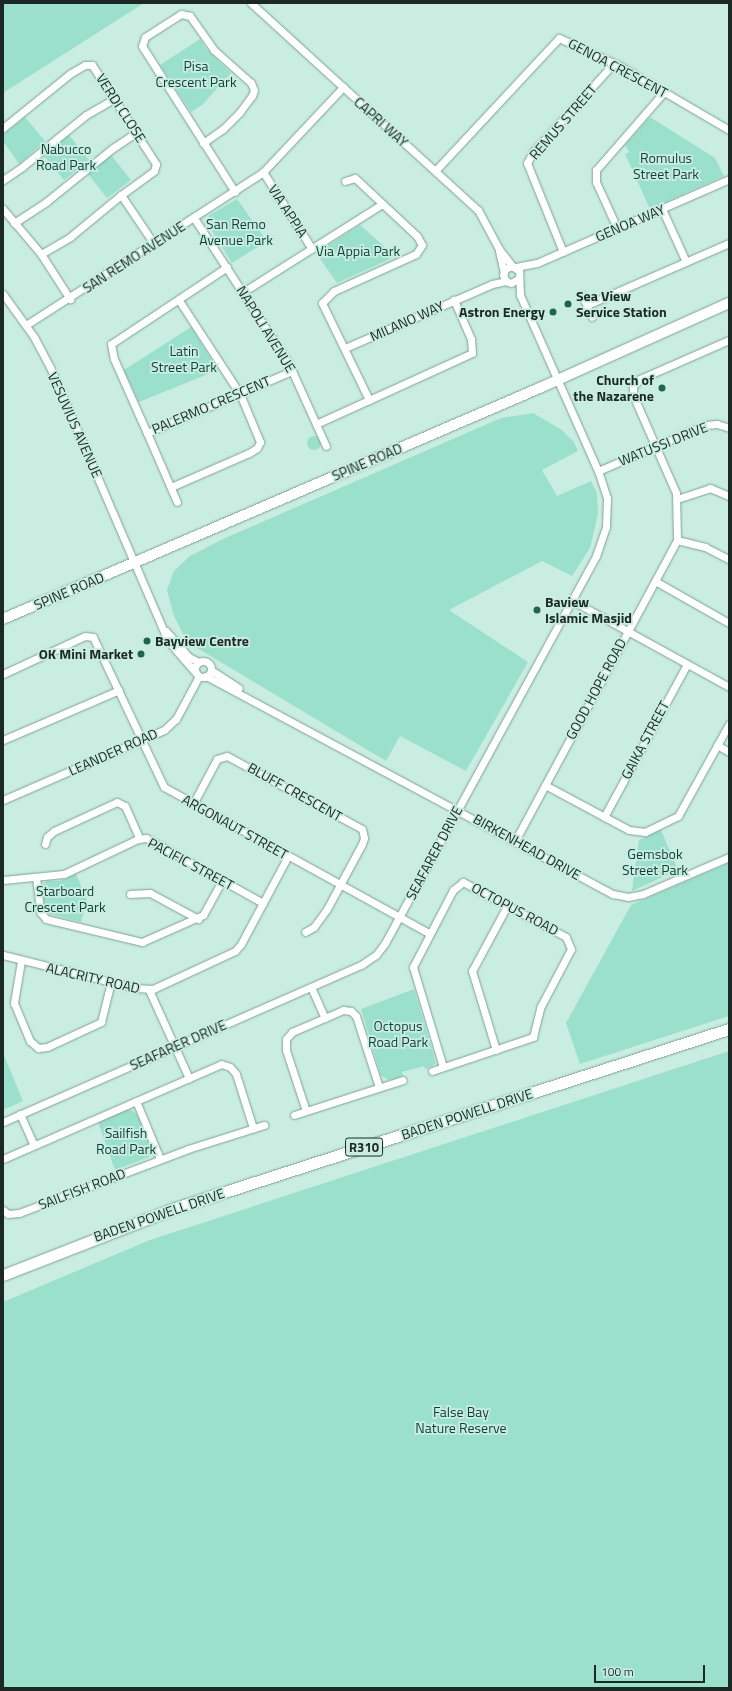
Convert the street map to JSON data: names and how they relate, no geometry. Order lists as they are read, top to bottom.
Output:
{
  "streets": {
    "main road": ["SPINE ROAD", "BADEN POWELL DRIVE", "R310"],
    "street": [
      "GENOA CRESCENT",
      "VERDI CLOSE",
      "CAPRI WAY",
      "REMUS STREET",
      "VIA APPIA",
      "GENOA WAY",
      "SAN REMO AVENUE",
      "MILANO WAY",
      "NAPOLI AVENUE",
      "PALERMO CRESCENT",
      "VESUVIUS AVENUE",
      "WATUSSI DRIVE",
      "GOOD HOPE ROAD",
      "GAIKA STREET",
      "LEANDER ROAD",
      "BLUFF CRESCENT",
      "ARGONAUT STREET",
      "BIRKENHEAD DRIVE",
      "SEAFARER DRIVE",
      "PACIFIC STREET",
      "OCTOPUS ROAD",
      "ALACRITY ROAD",
      "SAILFISH ROAD"
    ]
  },
  "crossings": [
    ["GENOA CRESCENT", "CAPRI WAY"],
    ["GENOA CRESCENT", "REMUS STREET"],
    ["CAPRI WAY", "GENOA WAY"],
    ["CAPRI WAY", "SAN REMO AVENUE"],
    ["CAPRI WAY", "MILANO WAY"],
    ["CAPRI WAY", "SPINE ROAD"],
    ["CAPRI WAY", "SEAFARER DRIVE"],
    ["REMUS STREET", "GENOA WAY"],
    ["VIA APPIA", "SAN REMO AVENUE"],
    ["VIA APPIA", "NAPOLI AVENUE"],
    ["GENOA WAY", "MILANO WAY"],
    ["SAN REMO AVENUE", "NAPOLI AVENUE"],
    ["SAN REMO AVENUE", "VESUVIUS AVENUE"],
    ["NAPOLI AVENUE", "PALERMO CRESCENT"],
    ["VESUVIUS AVENUE", "SPINE ROAD"],
    ["VESUVIUS AVENUE", "BIRKENHEAD DRIVE"],
    ["WATUSSI DRIVE", "GOOD HOPE ROAD"],
    ["WATUSSI DRIVE", "SEAFARER DRIVE"],
    ["SPINE ROAD", "BIRKENHEAD DRIVE"],
    ["SPINE ROAD", "SEAFARER DRIVE"],
    ["GOOD HOPE ROAD", "BIRKENHEAD DRIVE"],
    ["LEANDER ROAD", "ARGONAUT STREET"],
    ["LEANDER ROAD", "BIRKENHEAD DRIVE"],
    ["BLUFF CRESCENT", "ARGONAUT STREET"],
    ["ARGONAUT STREET", "SEAFARER DRIVE"],
    ["ARGONAUT STREET", "OCTOPUS ROAD"],
    ["ARGONAUT STREET", "ALACRITY ROAD"],
    ["BIRKENHEAD DRIVE", "SEAFARER DRIVE"],
    ["PACIFIC STREET", "ALACRITY ROAD"]
  ],
  "parks": [
    "Pisa Crescent Park",
    "Nabucco Road Park",
    "Romulus Street Park",
    "San Remo Avenue Park",
    "Via Appia Park",
    "Latin Street Park",
    "Gemsbok Street Park",
    "Starboard Crescent Park",
    "Octopus Road Park",
    "Sailfish Road Park",
    "False Bay Nature Reserve"
  ],
  "places": [
    "Sea View Service Station",
    "Astron Energy",
    "Church of the Nazarene",
    "Baview Islamic Masjid",
    "Bayview Centre",
    "OK Mini Market"
  ],
  "scale_bar": "100 m"
}
